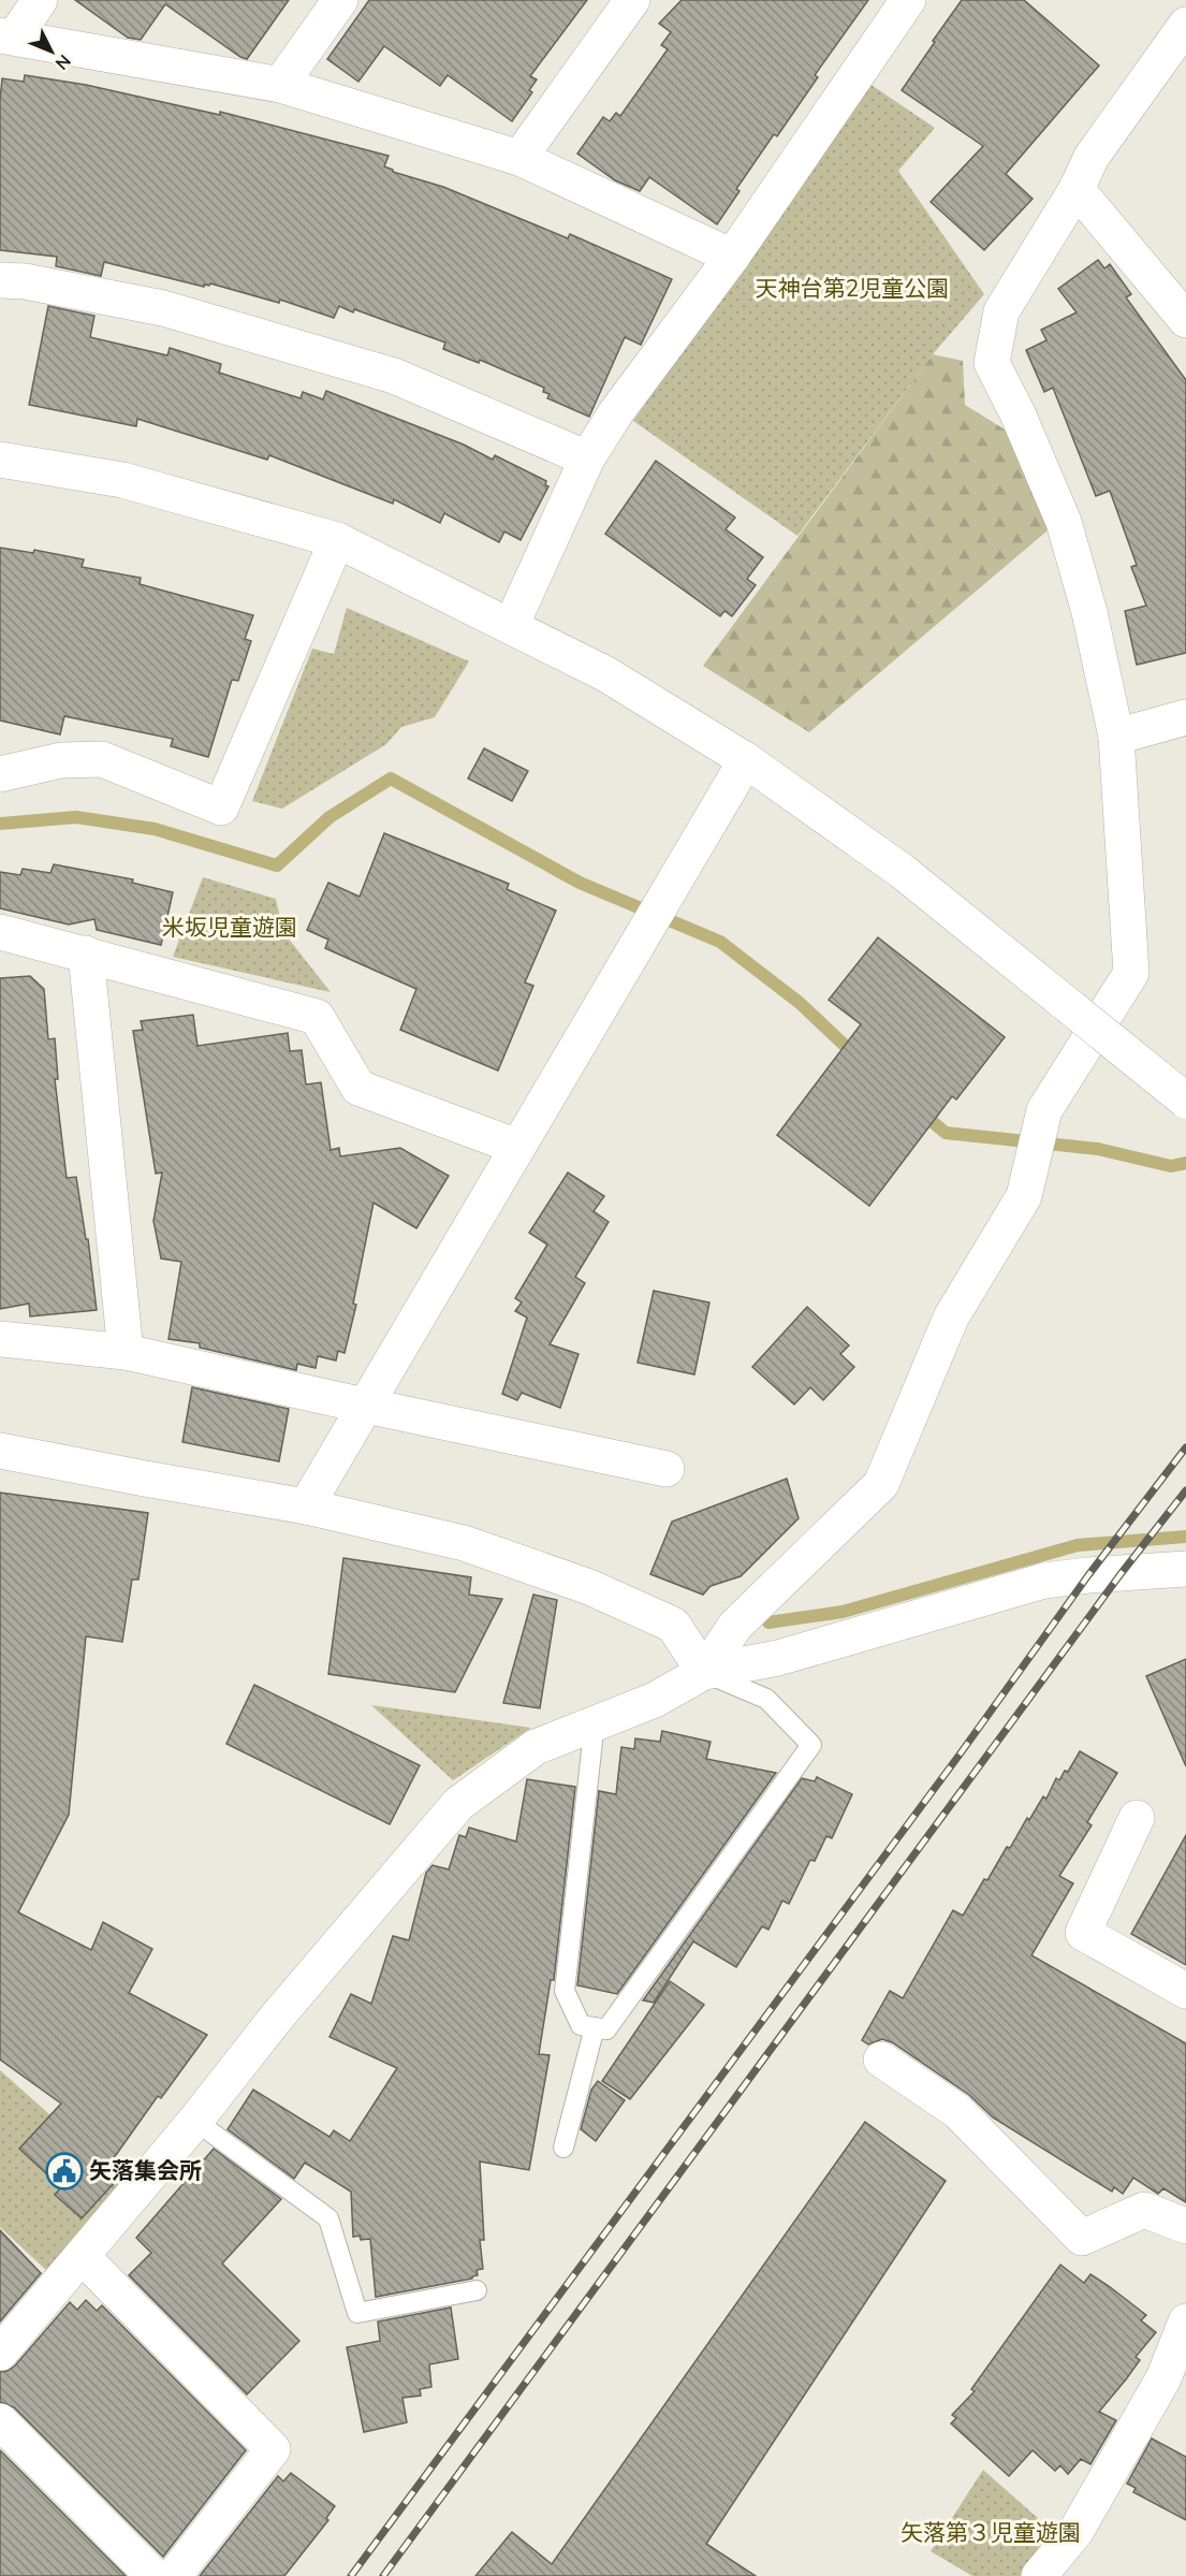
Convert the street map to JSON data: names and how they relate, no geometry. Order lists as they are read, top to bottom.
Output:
{
  "parks": ["天神台第2児童公園", "米坂児童遊園", "矢落第３児童遊園"],
  "places": {
    "public building": ["矢落集会所"]
  },
  "north": "bottom right"
}
